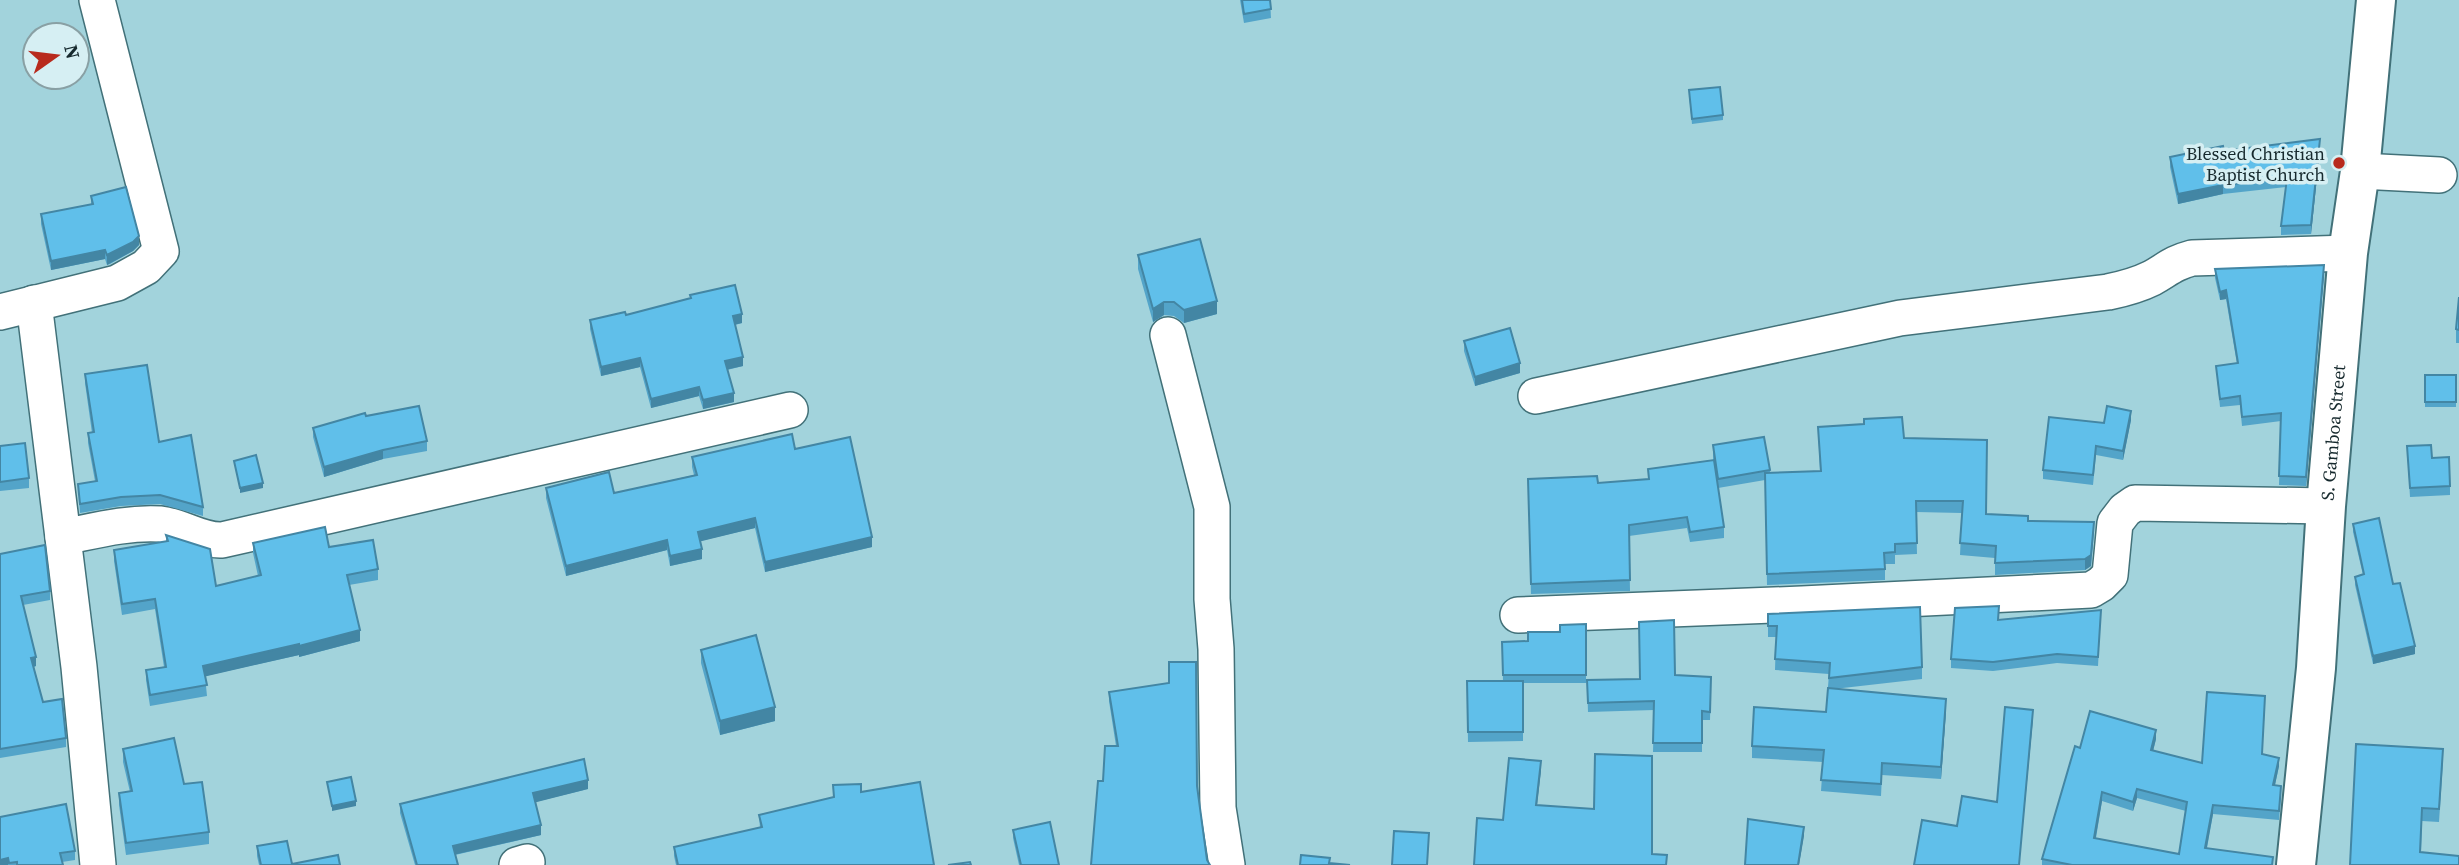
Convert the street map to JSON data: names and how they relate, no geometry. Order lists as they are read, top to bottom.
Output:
{
  "streets": {
    "main road": ["S. Gamboa Street"]
  },
  "places": ["Blessed Christian Baptist Church"],
  "north": "right"
}
